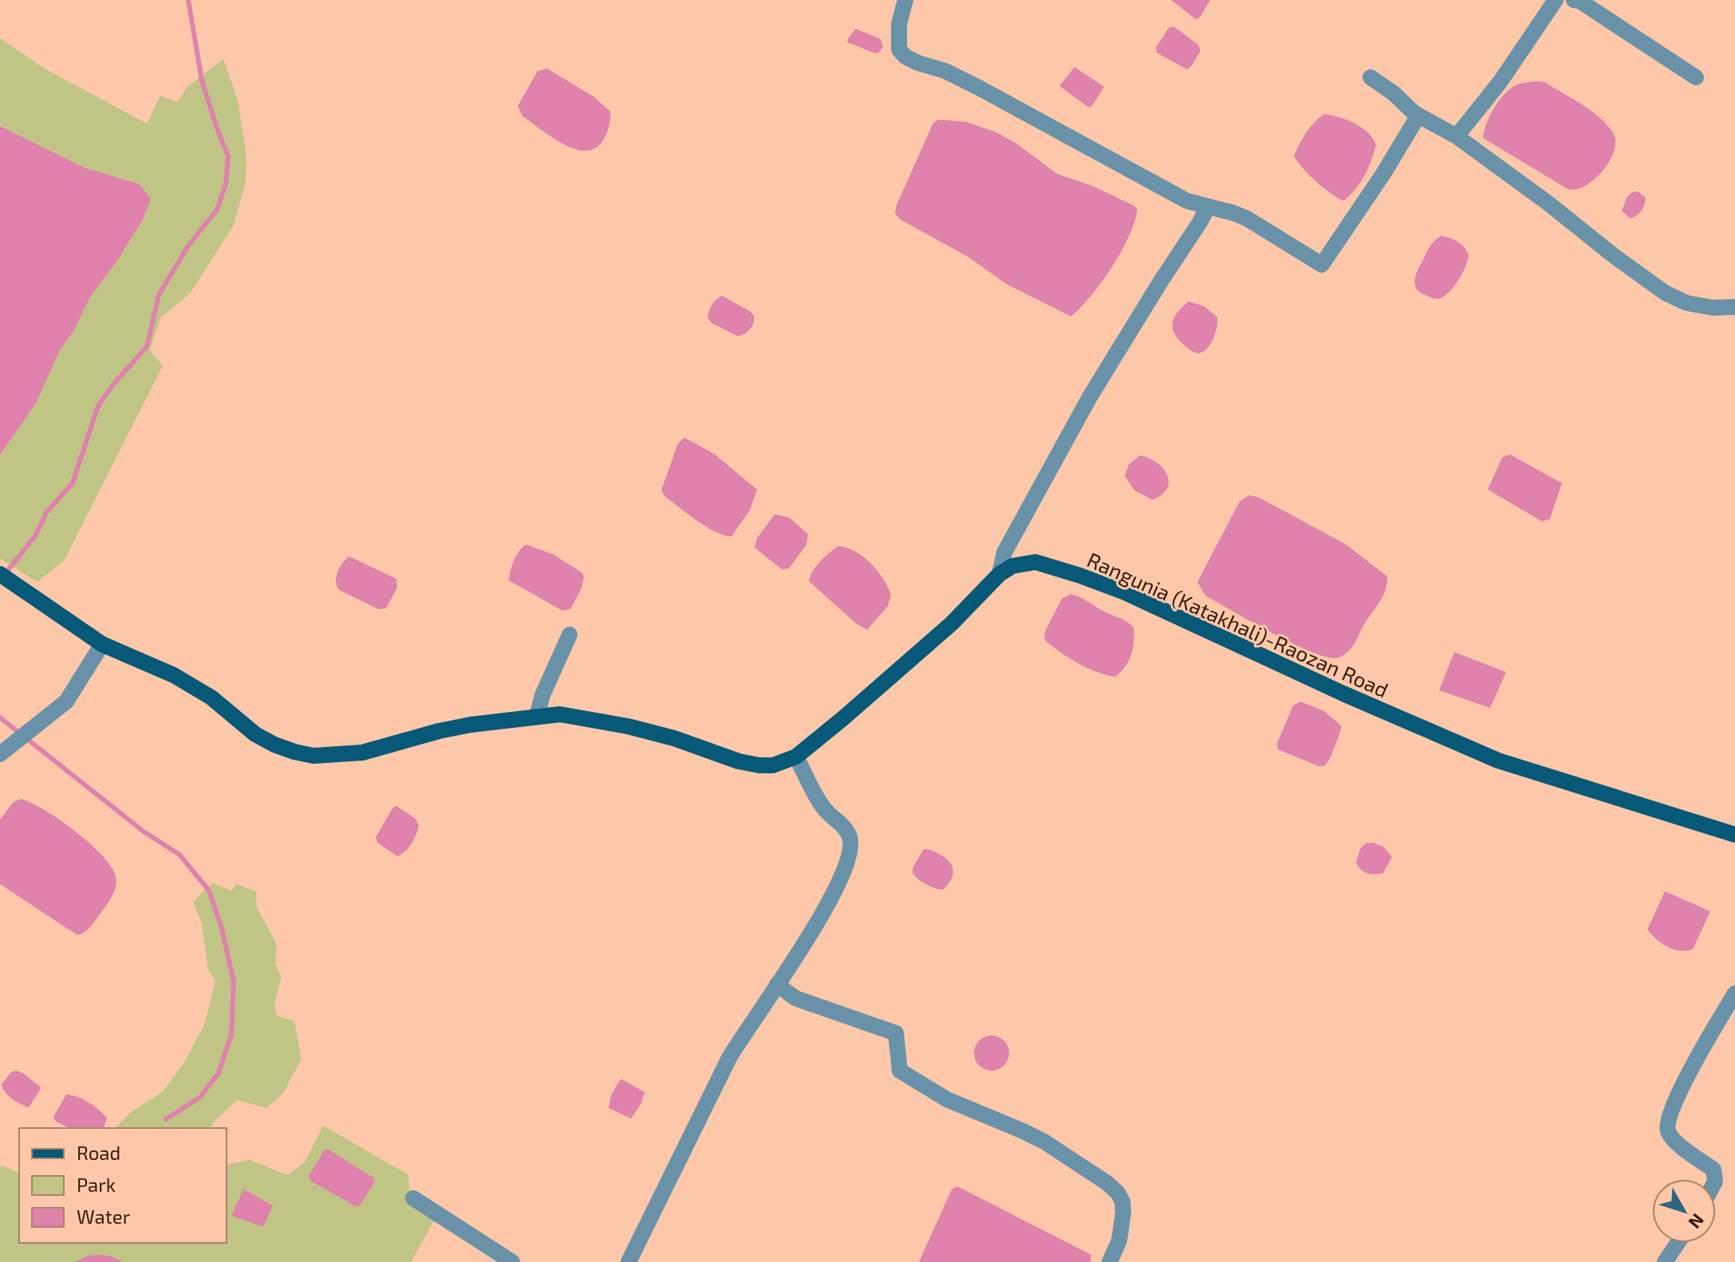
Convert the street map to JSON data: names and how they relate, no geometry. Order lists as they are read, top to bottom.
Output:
{
  "streets": {
    "main road": ["Rangunia (Katakhali)-Raozan Road"]
  },
  "legend": ["Road", "Park", "Water"],
  "north": "bottom right"
}
